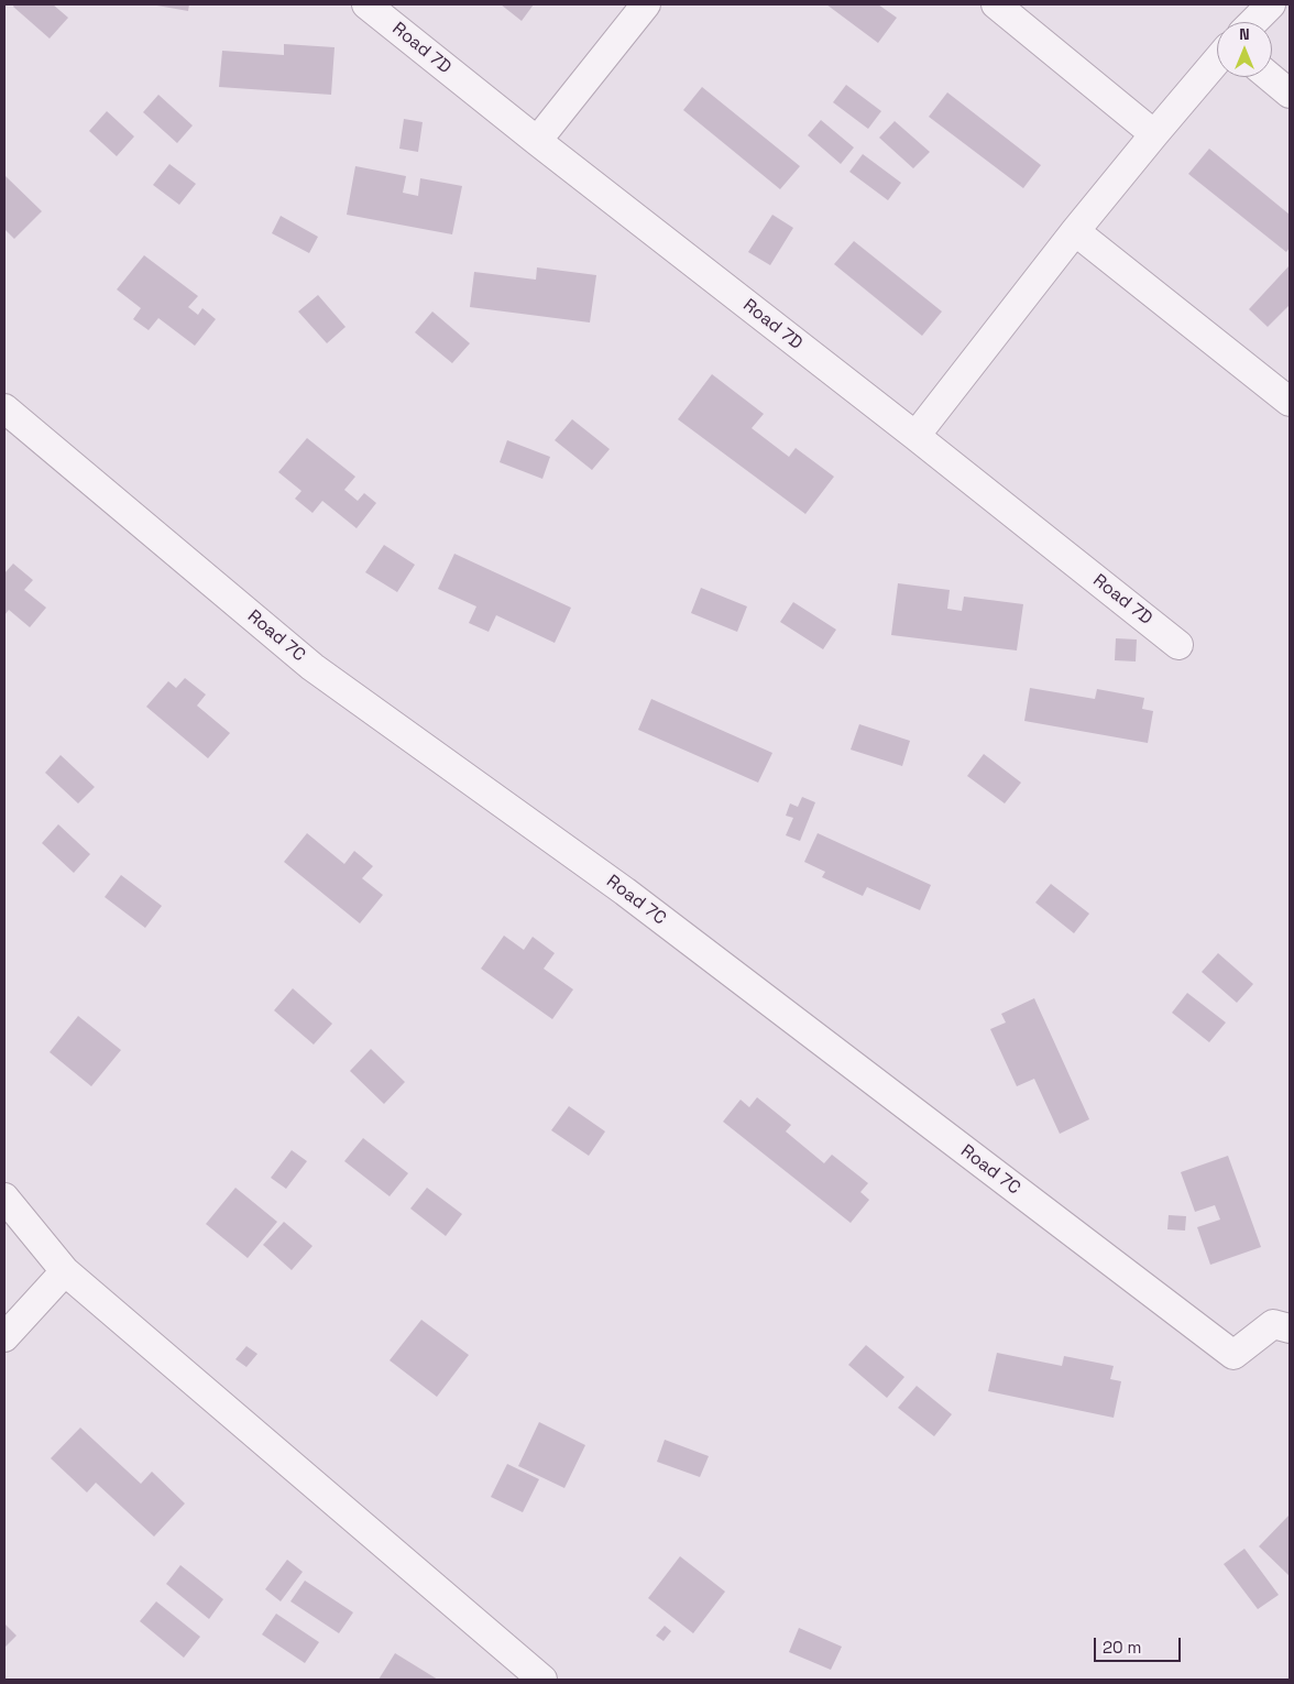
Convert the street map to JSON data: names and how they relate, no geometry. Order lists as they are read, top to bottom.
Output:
{
  "streets": {
    "street": ["Road 7D", "Road 7C"]
  },
  "scale_bar": "20 m",
  "north": "top"
}
